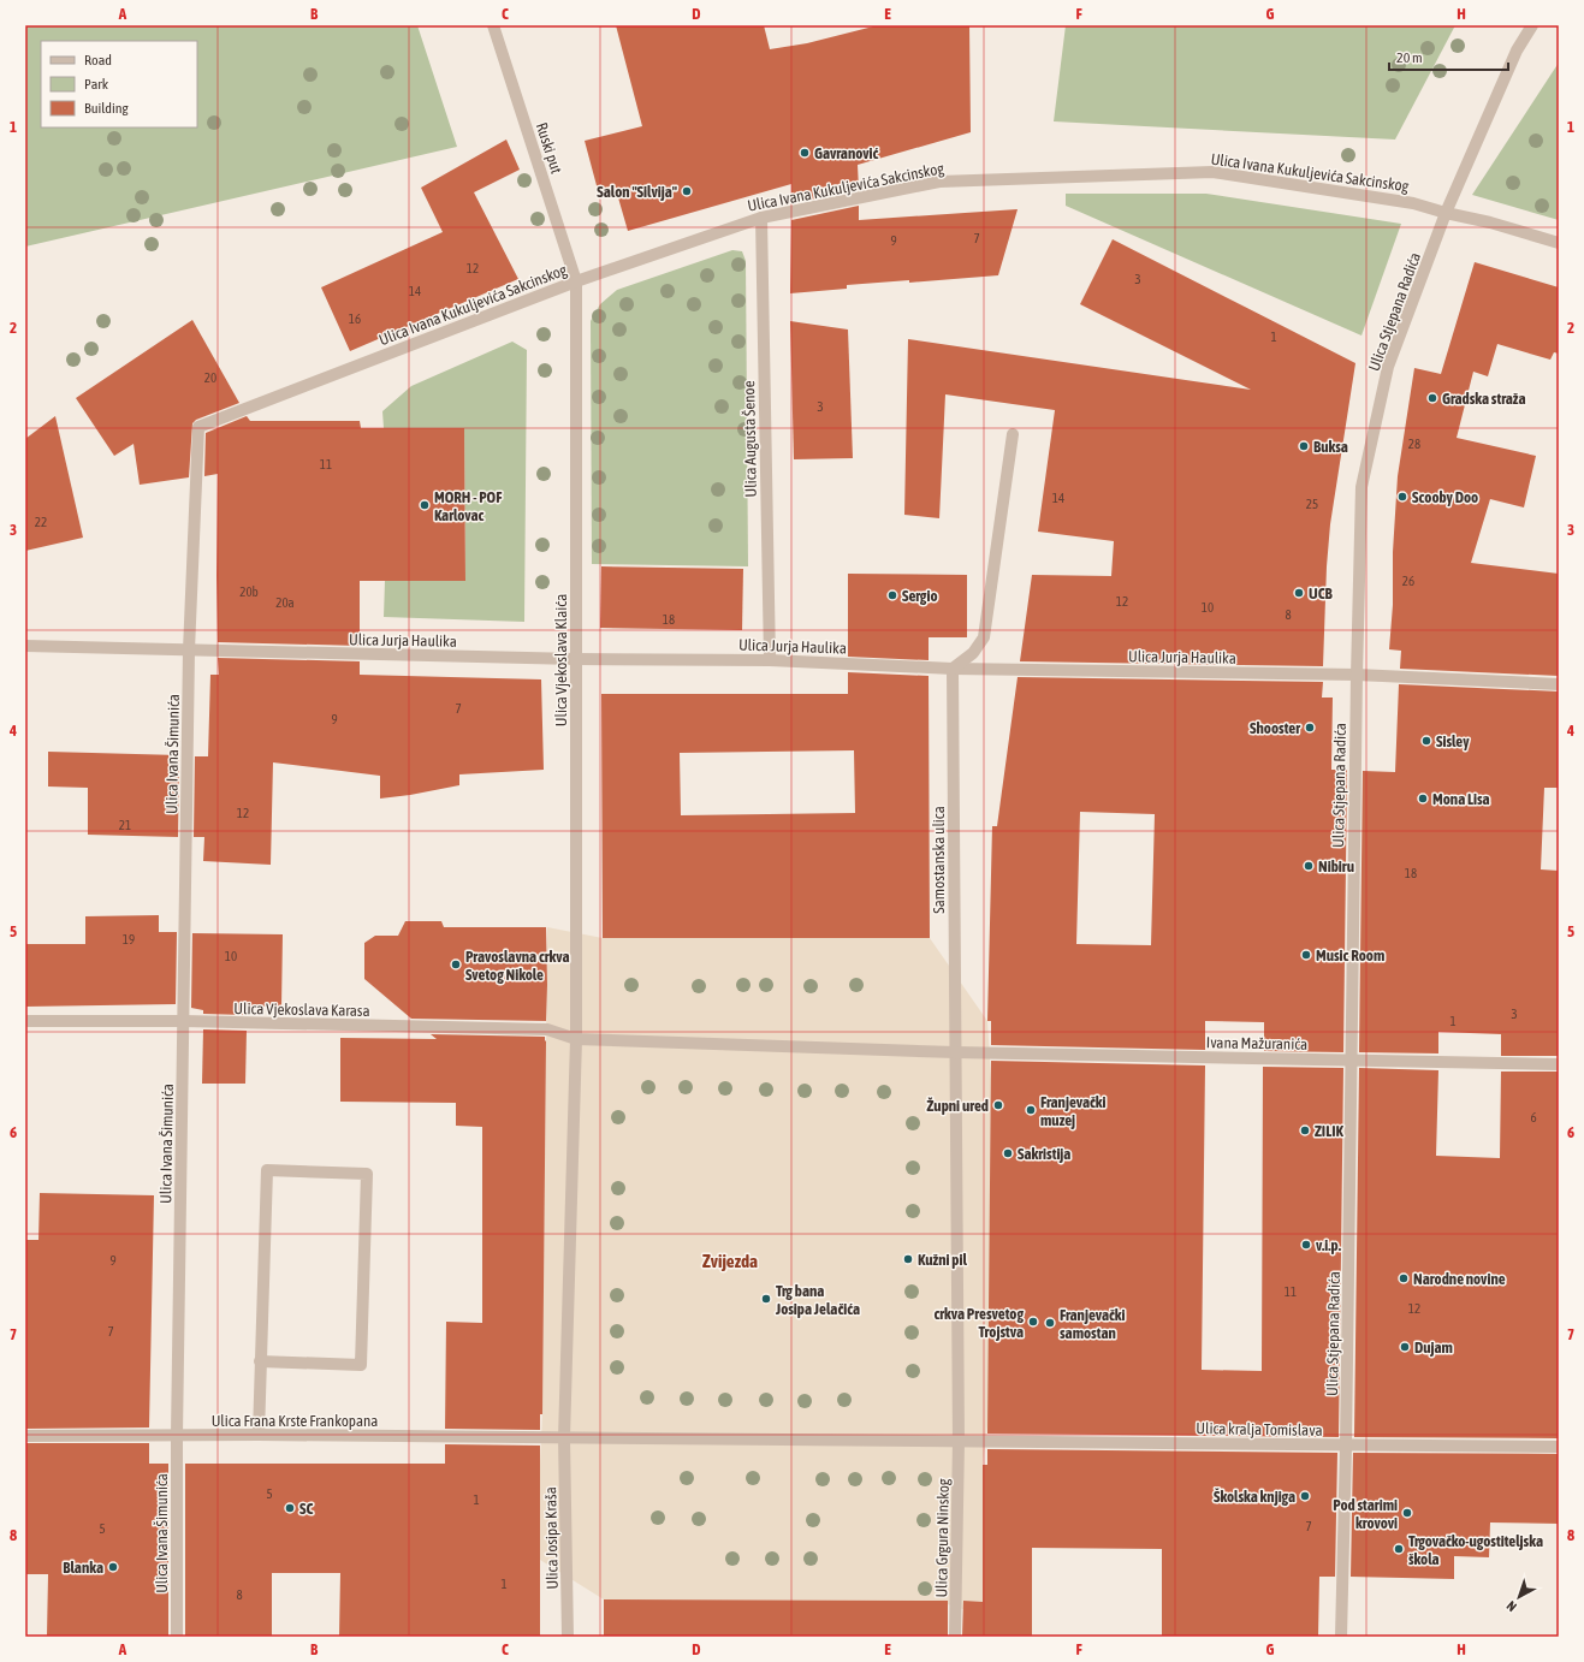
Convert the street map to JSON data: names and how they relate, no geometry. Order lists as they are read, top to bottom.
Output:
{
  "streets": {
    "street": [
      "Ruski put",
      "Ulica Ivana Kukuljevića Sakcinskog",
      "Ulica Stjepana Radića",
      "Ulica Augusta Šenoe",
      "Ulica Jurja Haulika",
      "Ulica Vjekoslava Klaića",
      "Ulica Ivana Šimunića",
      "Samostanska ulica",
      "Ulica Vjekoslava Karasa",
      "Ivana Mažuranića",
      "Ulica Frana Krste Frankopana",
      "Ulica kralja Tomislava",
      "Ulica Josipa Kraša",
      "Ulica Grgura Ninskog"
    ]
  },
  "crossings": [
    ["Ruski put", "Ulica Ivana Kukuljevića Sakcinskog"],
    ["Ruski put", "Ulica Vjekoslava Klaića"],
    ["Ulica Ivana Kukuljevića Sakcinskog", "Ulica Stjepana Radića"],
    ["Ulica Ivana Kukuljevića Sakcinskog", "Ulica Augusta Šenoe"],
    ["Ulica Ivana Kukuljevića Sakcinskog", "Ulica Vjekoslava Klaića"],
    ["Ulica Ivana Kukuljevića Sakcinskog", "Ulica Ivana Šimunića"],
    ["Ulica Stjepana Radića", "Ulica Jurja Haulika"],
    ["Ulica Stjepana Radića", "Ivana Mažuranića"],
    ["Ulica Stjepana Radića", "Ulica kralja Tomislava"],
    ["Ulica Augusta Šenoe", "Ulica Jurja Haulika"],
    ["Ulica Jurja Haulika", "Ulica Vjekoslava Klaića"],
    ["Ulica Jurja Haulika", "Ulica Ivana Šimunića"],
    ["Ulica Jurja Haulika", "Samostanska ulica"],
    ["Ulica Vjekoslava Klaića", "Ulica Vjekoslava Karasa"],
    ["Ulica Ivana Šimunića", "Ulica Vjekoslava Karasa"],
    ["Ulica Ivana Šimunića", "Ulica Frana Krste Frankopana"],
    ["Samostanska ulica", "Ivana Mažuranića"],
    ["Ulica Frana Krste Frankopana", "Ulica Josipa Kraša"],
    ["Ulica kralja Tomislava", "Ulica Grgura Ninskog"]
  ],
  "districts": ["Zvijezda"],
  "places": [
    "Gavranović",
    "Salon \"Silvija\"",
    "Gradska straža",
    "Buksa",
    "Scooby Doo",
    "MORH - POF Karlovac",
    "UCB",
    "Sergio",
    "Shooster",
    "Sisley",
    "Mona Lisa",
    "Nibiru",
    "Music Room",
    "Pravoslavna crkva Svetog Nikole",
    "Župni ured",
    "Franjevački muzej",
    "ZILIK",
    "Sakristija",
    "v.i.p.",
    "Kužni pil",
    "Narodne novine",
    "Trg bana Josipa Jelačića",
    "crkva Presvetog Trojstva",
    "Franjevački samostan",
    "Dujam",
    "Školska knjiga",
    "SC",
    "Pod starimi krovovi",
    "Trgovačko-ugostiteljska škola",
    "Blanka"
  ],
  "house_numbers": [
    "7",
    "9",
    "12",
    "3",
    "14",
    "16",
    "1",
    "20",
    "3",
    "28",
    "11",
    "14",
    "25",
    "22",
    "26",
    "20b",
    "12",
    "20a",
    "10",
    "8",
    "18",
    "7",
    "9",
    "12",
    "21",
    "18",
    "19",
    "10",
    "3",
    "1",
    "6",
    "9",
    "11",
    "12",
    "7",
    "5",
    "1",
    "7",
    "5",
    "1",
    "8"
  ],
  "legend": ["Road", "Park", "Building"],
  "scale_bar": "20 m",
  "north": "bottom left",
  "grid": {
    "columns": [
      "A",
      "B",
      "C",
      "D",
      "E",
      "F",
      "G",
      "H"
    ],
    "rows": [
      "1",
      "2",
      "3",
      "4",
      "5",
      "6",
      "7",
      "8"
    ]
  }
}
